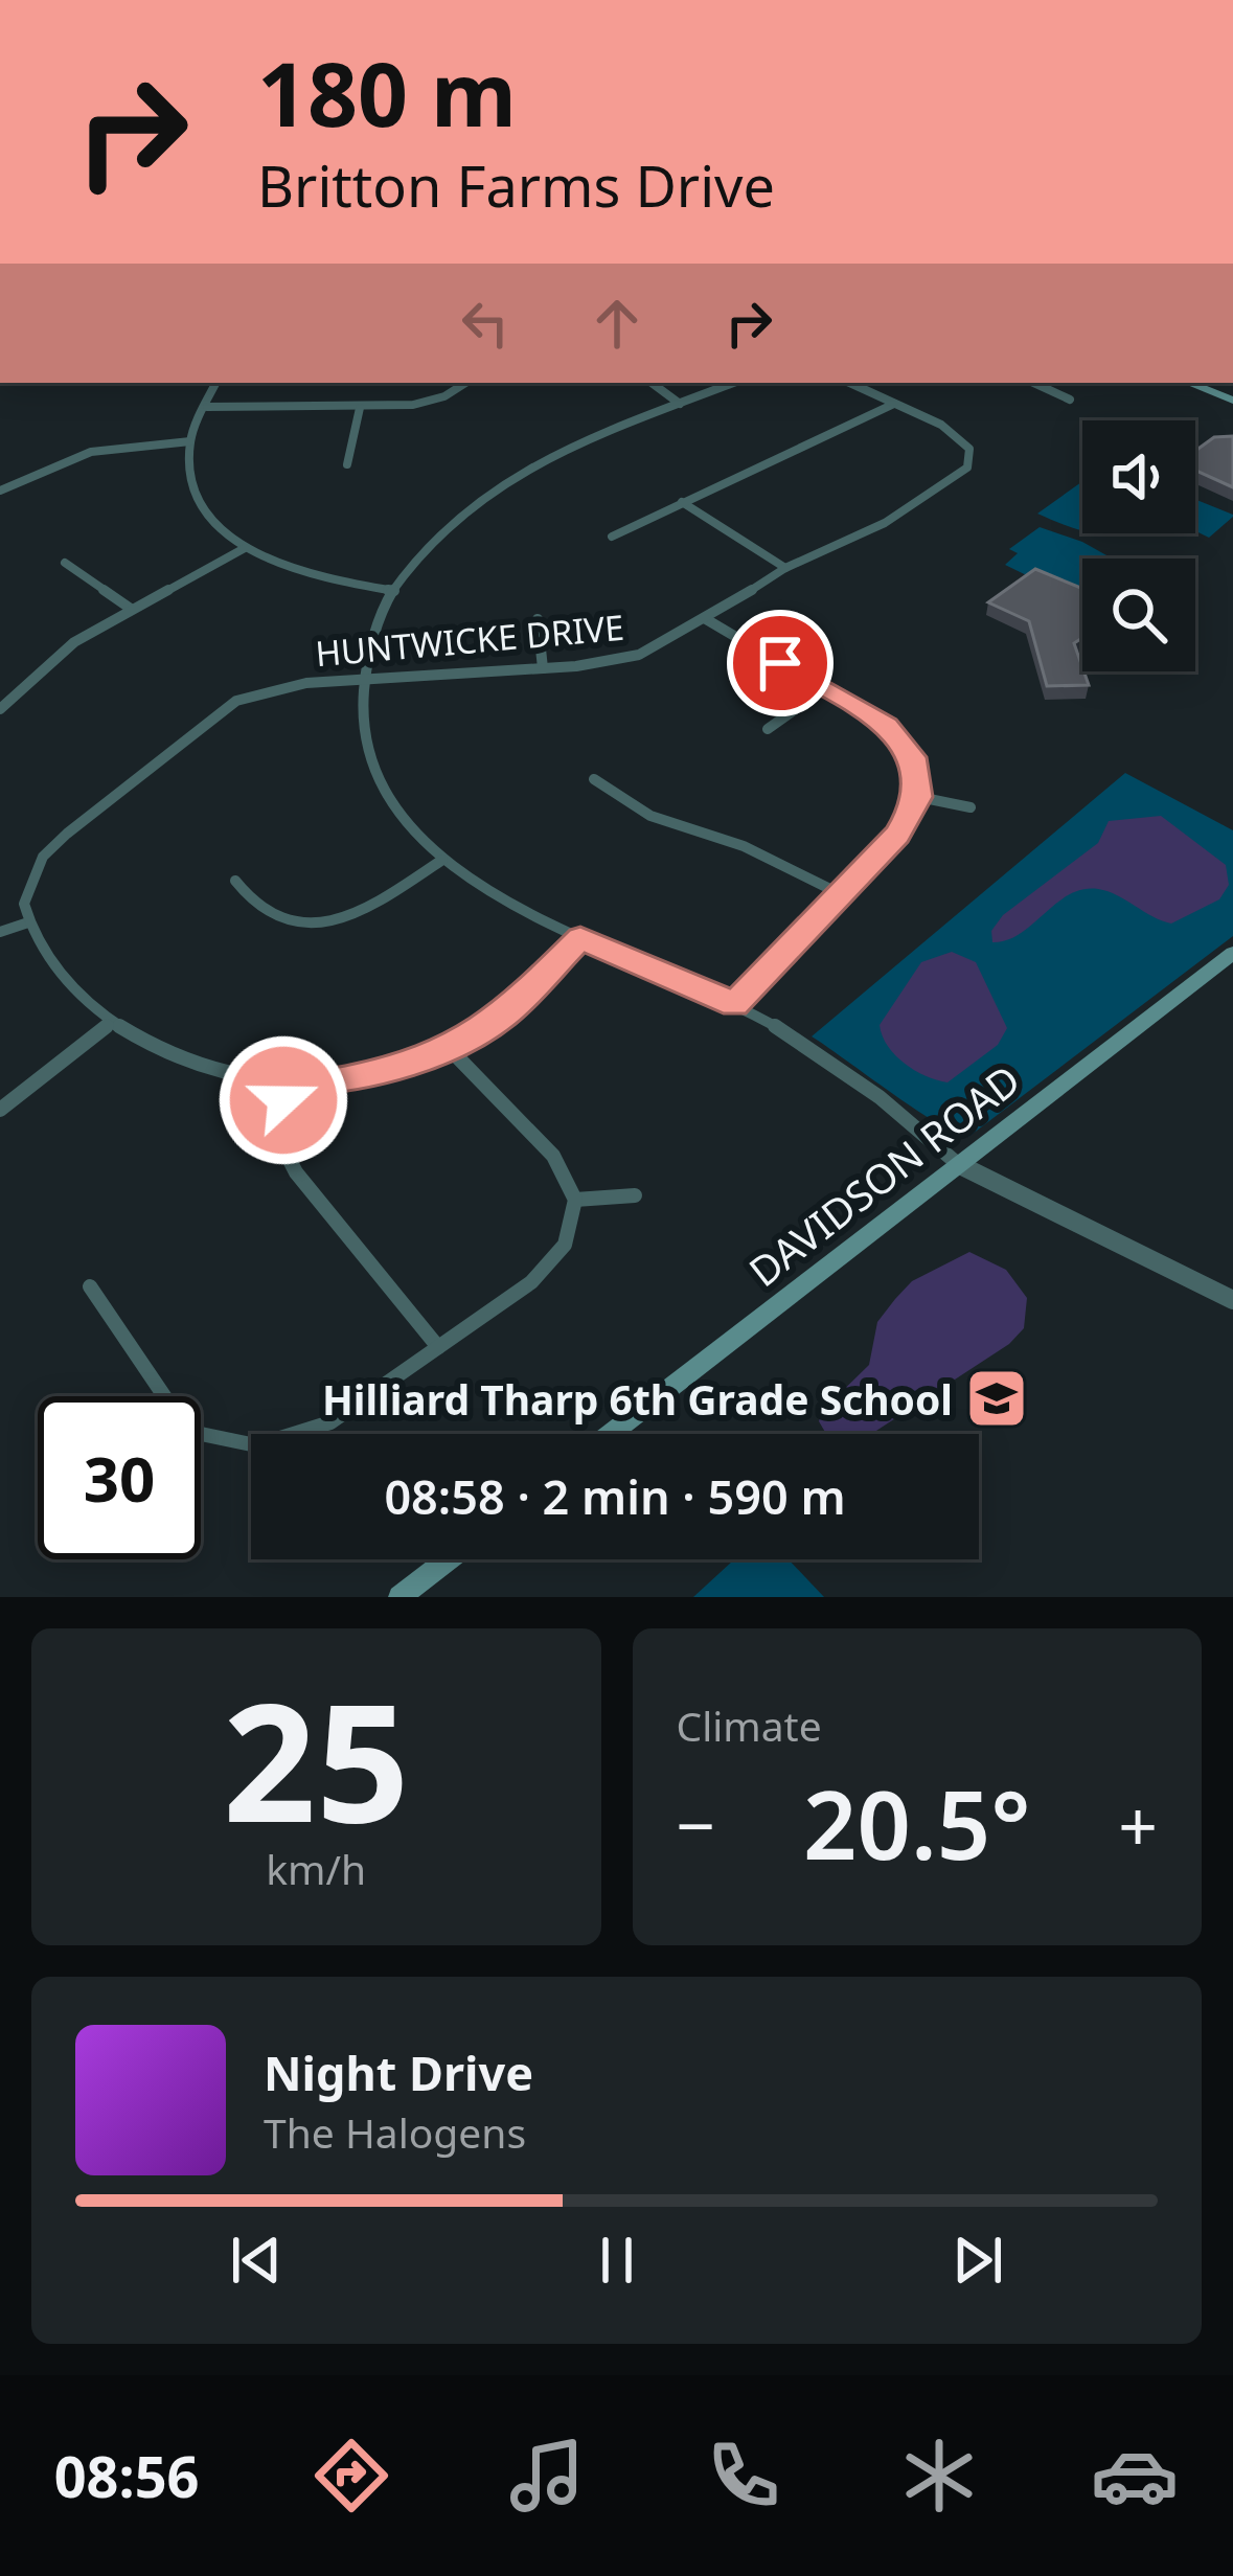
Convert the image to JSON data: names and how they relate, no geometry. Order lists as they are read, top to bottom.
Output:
{
  "streets": {
    "main road": ["DAVIDSON ROAD"],
    "street": ["HUNTWICKE DRIVE"]
  },
  "places": {
    "school or university": ["Hilliard Tharp 6th Grade School"]
  },
  "page": {
    "turn": ["180 m", "Britton Farms Drive"],
    "limit": "30",
    "trip": "08:58 · 2 min · 590 m",
    "tile": [
      ["25", "km/h"],
      "Climate"
    ],
    "heat": ["−", "20.5°", "+"],
    "song": ["Night Drive", "The Halogens"],
    "tabs": "08:56"
  }
}
